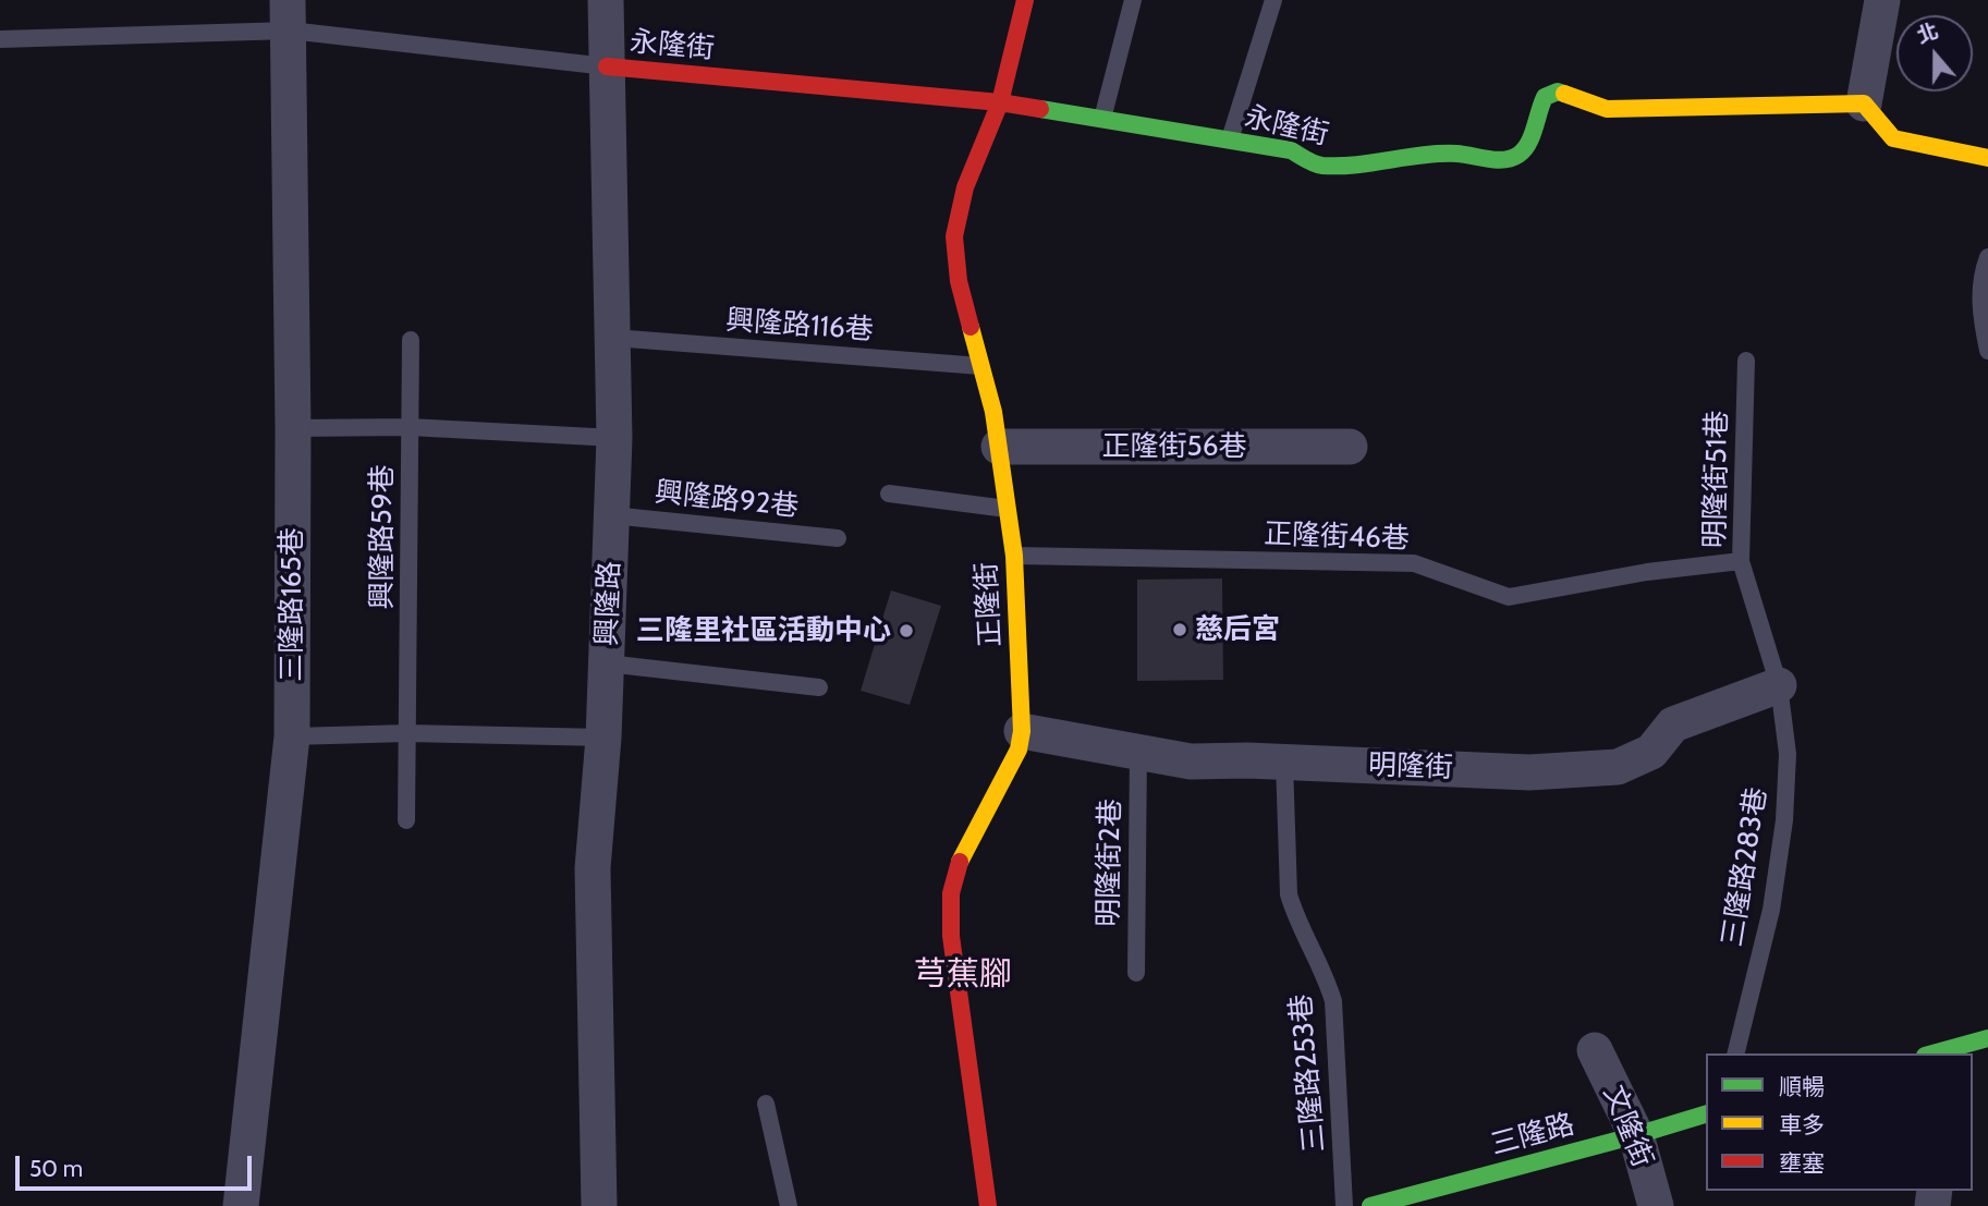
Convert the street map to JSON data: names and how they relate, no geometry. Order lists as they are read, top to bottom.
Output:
{
  "streets": {
    "street": [
      "永隆街",
      "正隆街56巷",
      "興隆路",
      "三隆路165巷",
      "正隆街",
      "明隆街",
      "文隆街",
      "三隆路"
    ],
    "lane": [
      "興隆路116巷",
      "明隆街51巷",
      "興隆路92巷",
      "興隆路59巷",
      "正隆街46巷",
      "明隆街2巷",
      "三隆路283巷",
      "三隆路253巷"
    ]
  },
  "crossings": [
    ["永隆街", "興隆路"],
    ["永隆街", "正隆街"],
    ["興隆路116巷", "興隆路"],
    ["興隆路116巷", "正隆街"],
    ["正隆街56巷", "正隆街"],
    ["明隆街51巷", "正隆街46巷"],
    ["明隆街51巷", "明隆街"],
    ["明隆街51巷", "三隆路283巷"],
    ["興隆路92巷", "興隆路"],
    ["正隆街46巷", "正隆街"],
    ["正隆街", "明隆街"],
    ["明隆街", "明隆街2巷"],
    ["明隆街", "三隆路283巷"],
    ["明隆街", "三隆路253巷"],
    ["文隆街", "三隆路"]
  ],
  "districts": ["芎蕉腳"],
  "places": ["慈后宮", "三隆里社區活動中心"],
  "legend": ["順暢", "車多", "壅塞"],
  "scale_bar": "50 m",
  "north": "top"
}
